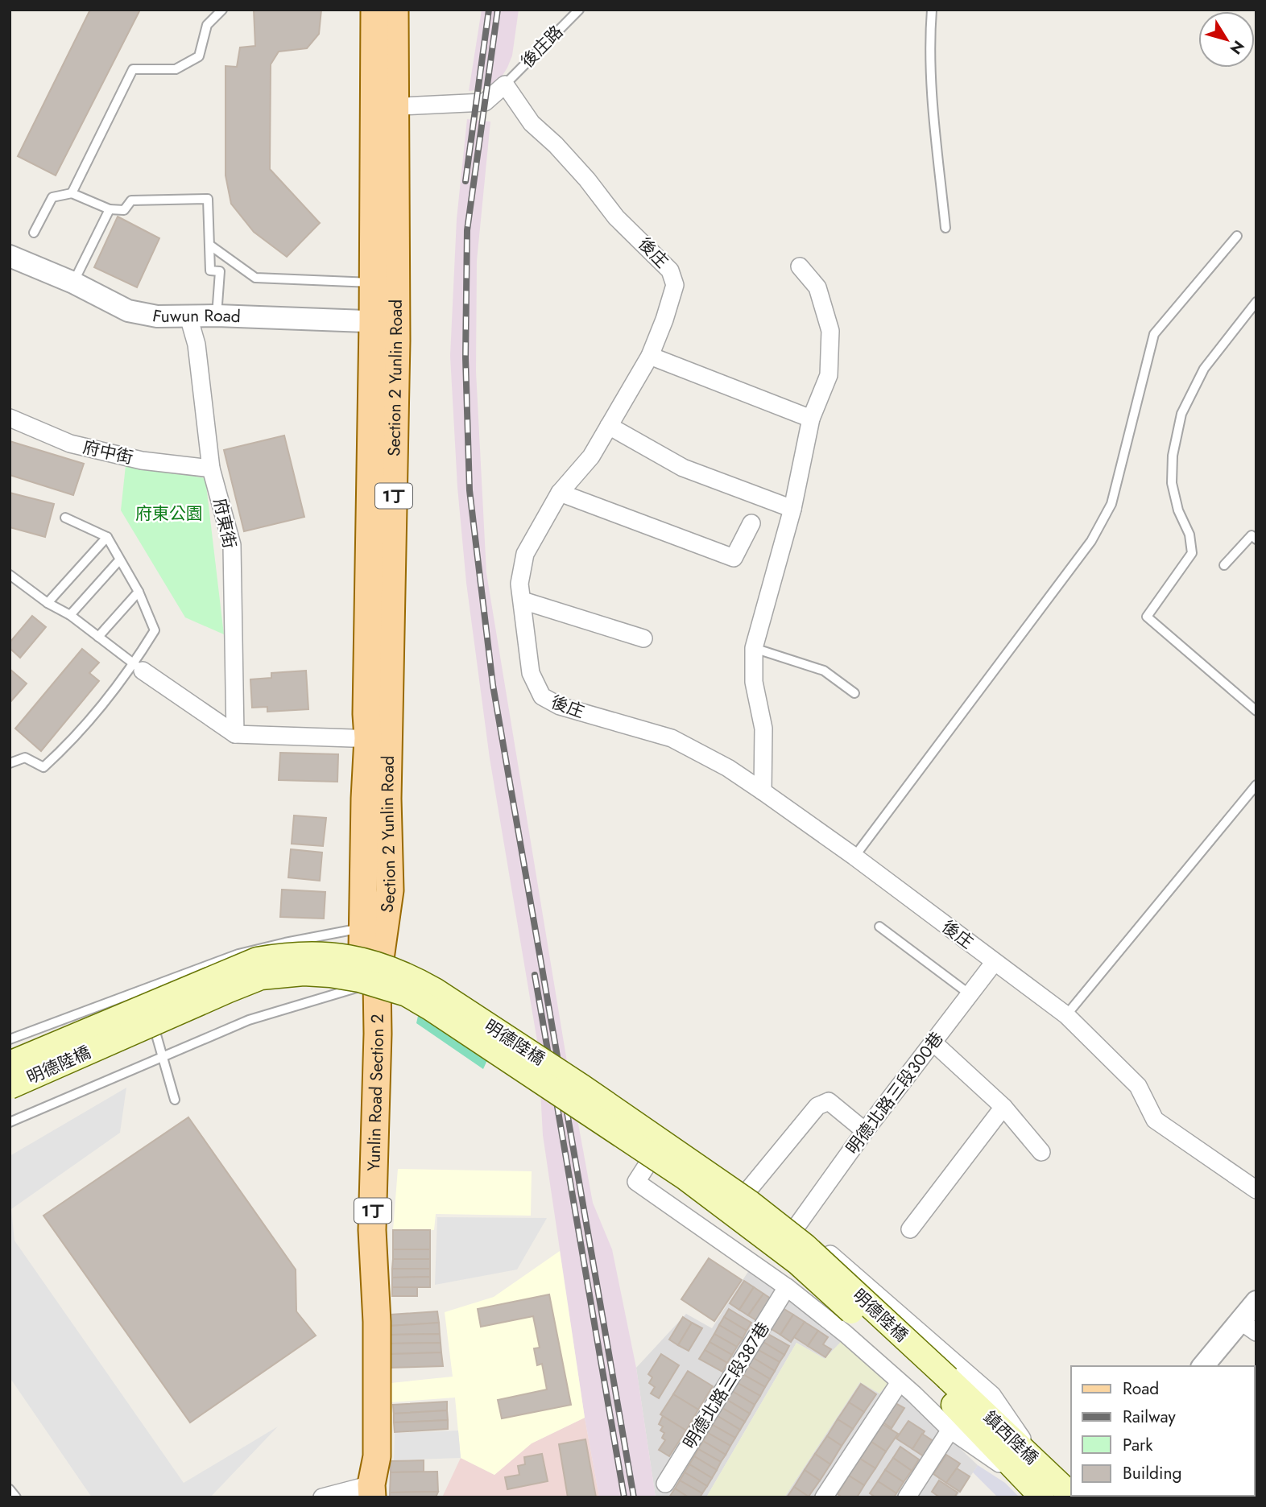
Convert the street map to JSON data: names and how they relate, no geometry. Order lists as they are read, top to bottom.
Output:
{
  "streets": {
    "main road": [
      "Section 2 Yunlin Road",
      "1丁",
      "明德陸橋",
      "Yunlin Road Section 2",
      "鎮西陸橋"
    ],
    "street": [
      "後庄",
      "Fuwun Road",
      "府中街",
      "府東街",
      "明德北路三段300巷",
      "明德北路三段387巷"
    ],
    "lane": ["後庄路"]
  },
  "crossings": [
    ["後庄路", "後庄"],
    ["後庄", "明德北路三段300巷"],
    ["Fuwun Road", "Section 2 Yunlin Road"],
    ["Fuwun Road", "府東街"],
    ["Section 2 Yunlin Road", "Yunlin Road Section 2"],
    ["府中街", "府東街"],
    ["明德陸橋", "鎮西陸橋"]
  ],
  "parks": ["府東公園"],
  "legend": [
    "Road",
    "Railway",
    "Park",
    "Building"
  ],
  "north": "bottom right"
}
